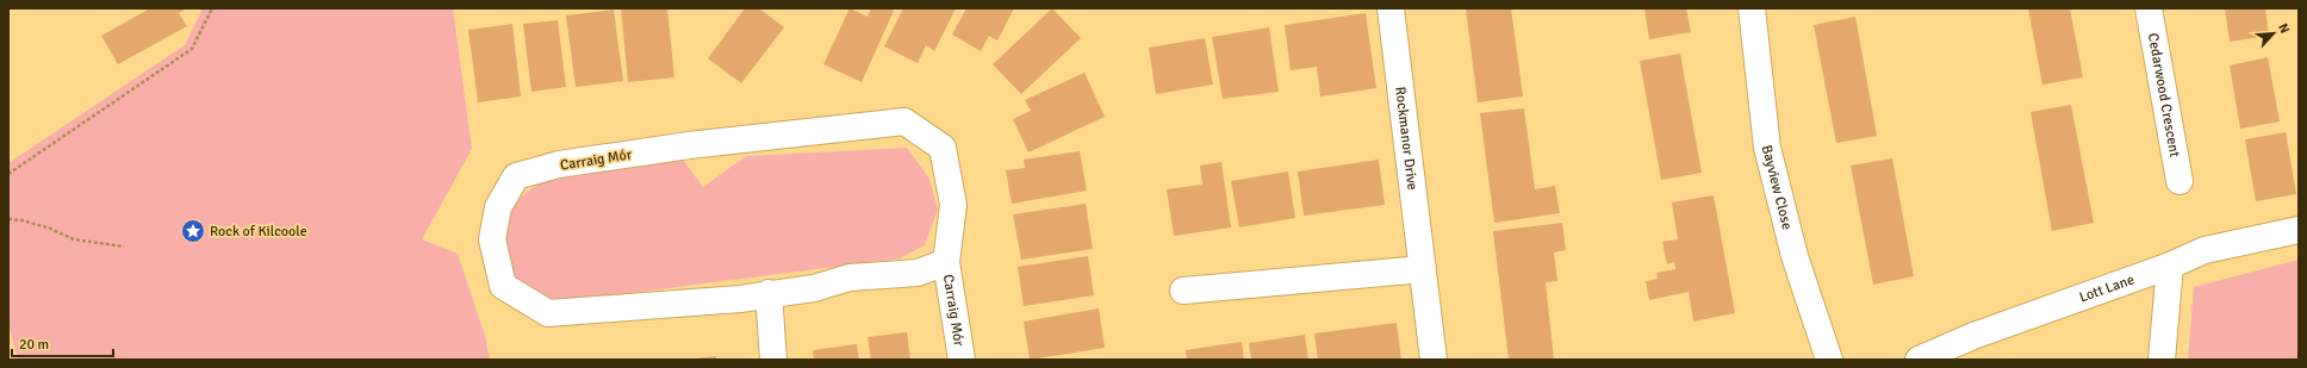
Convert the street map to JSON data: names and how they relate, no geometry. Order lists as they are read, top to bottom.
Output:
{
  "streets": {
    "street": [
      "Cedarwood Crescent",
      "Rockmanor Drive",
      "Carraig Mór",
      "Bayview Close",
      "Lott Lane"
    ]
  },
  "places": {
    "place": ["Rock of Kilcoole"]
  },
  "scale_bar": "20 m",
  "north": "top right"
}
